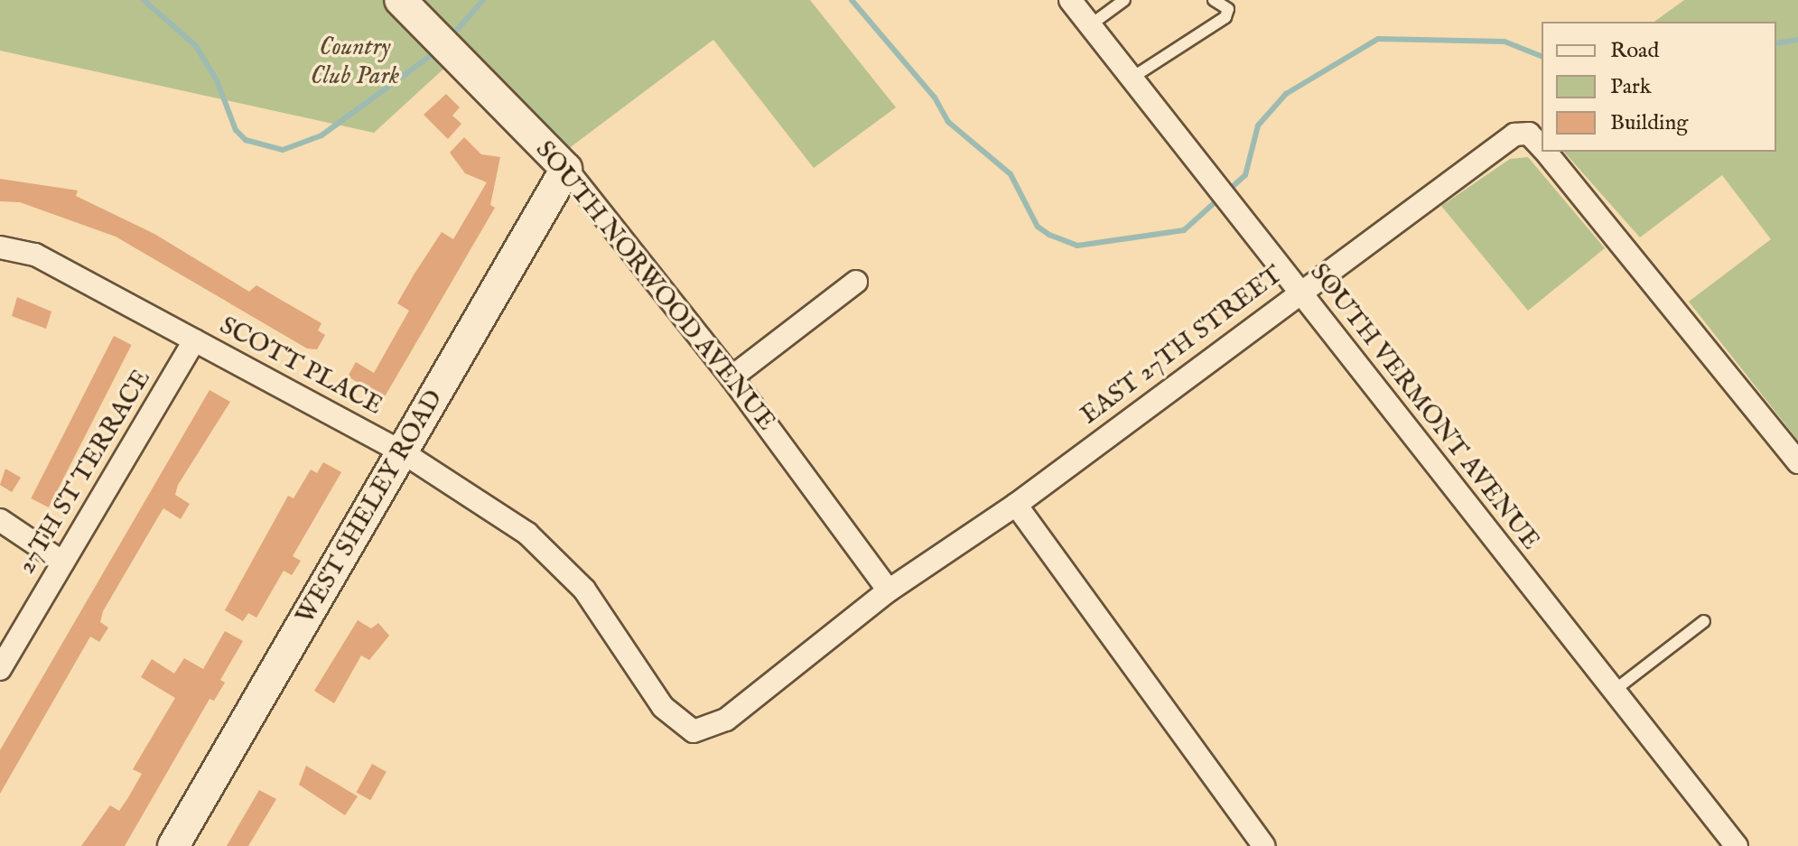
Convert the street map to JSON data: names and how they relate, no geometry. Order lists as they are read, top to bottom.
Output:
{
  "streets": {
    "street": [
      "SOUTH NORWOOD AVENUE",
      "EAST 27TH STREET",
      "SCOTT PLACE",
      "SOUTH VERMONT AVENUE",
      "27TH ST TERRACE",
      "WEST SHELEY ROAD"
    ]
  },
  "crossings": [
    ["SOUTH NORWOOD AVENUE", "EAST 27TH STREET"],
    ["SOUTH NORWOOD AVENUE", "WEST SHELEY ROAD"],
    ["EAST 27TH STREET", "SCOTT PLACE"],
    ["EAST 27TH STREET", "SOUTH VERMONT AVENUE"],
    ["SCOTT PLACE", "27TH ST TERRACE"],
    ["SCOTT PLACE", "WEST SHELEY ROAD"]
  ],
  "parks": ["Country Club Park"],
  "legend": ["Road", "Park", "Building"]
}
